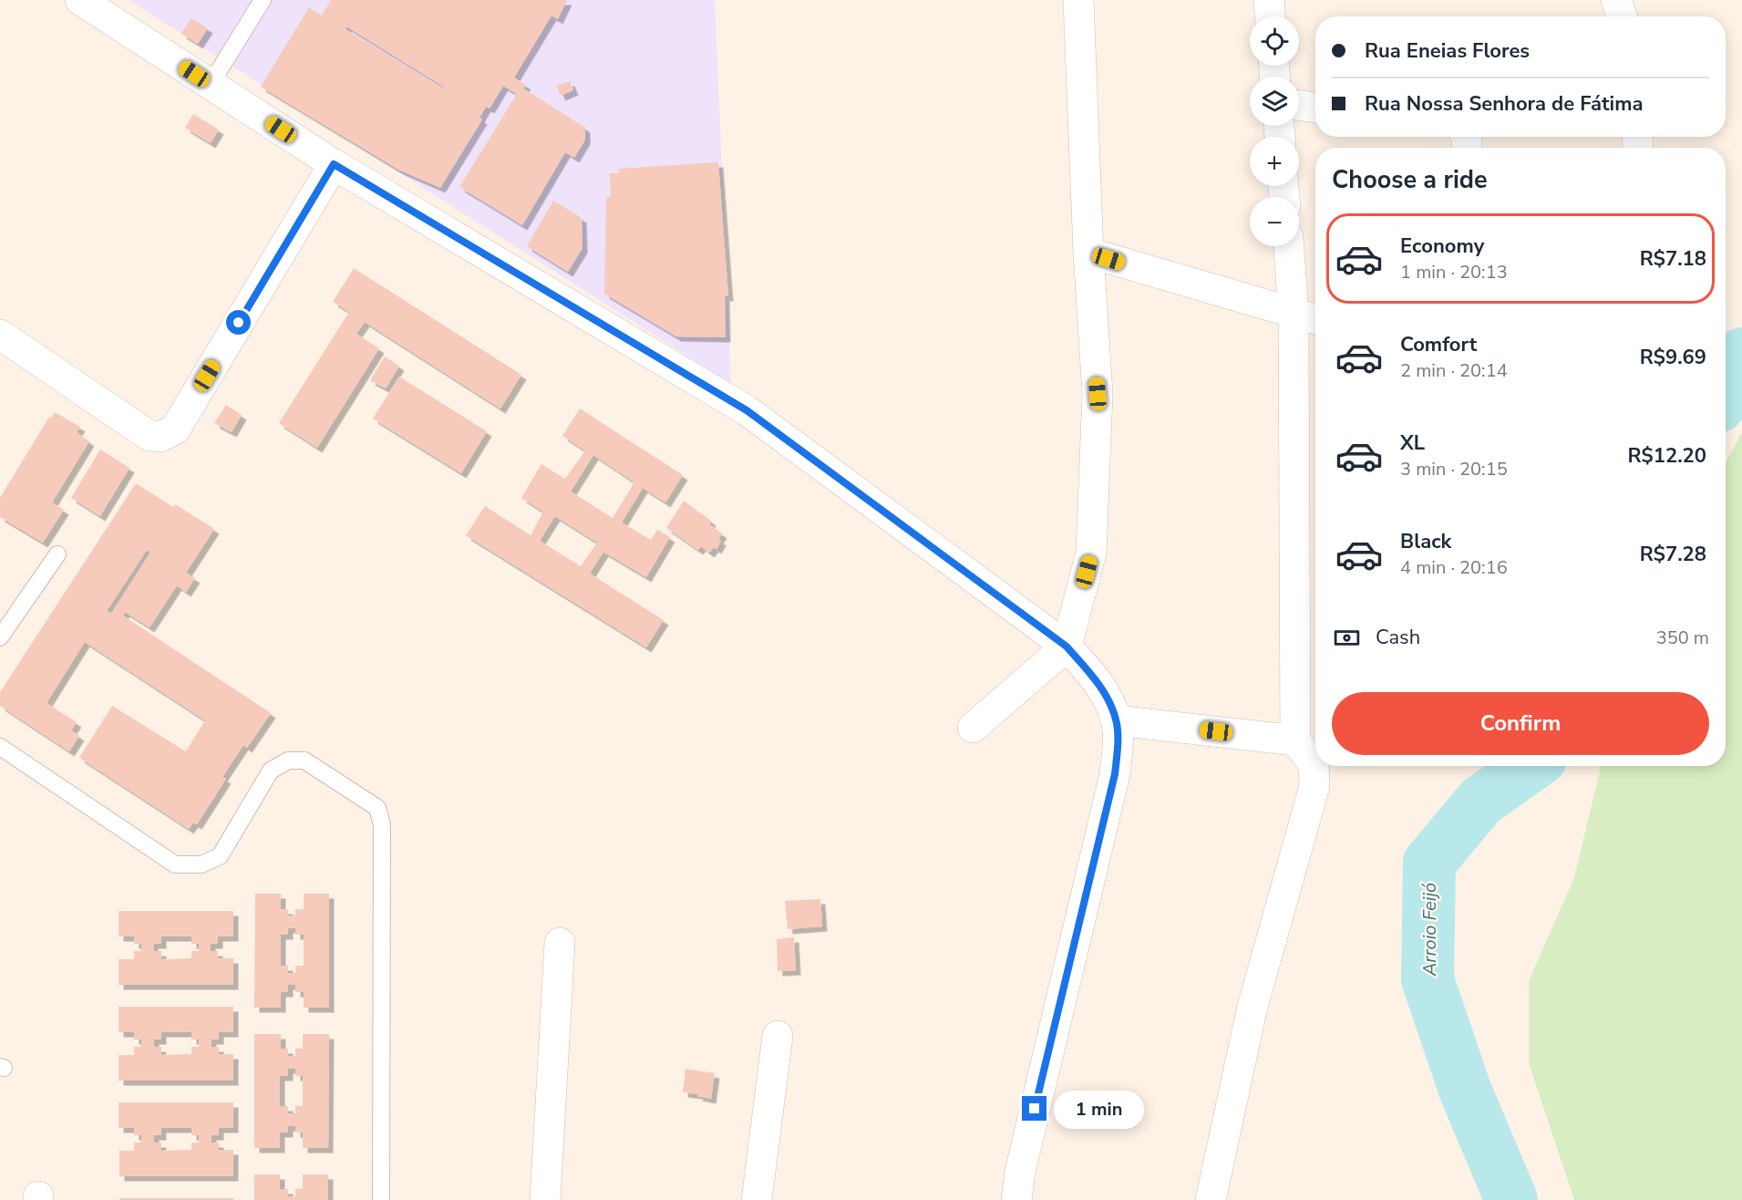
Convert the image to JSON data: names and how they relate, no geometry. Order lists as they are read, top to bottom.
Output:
{
  "water": ["Arroio Feijó"],
  "page": {
    "map_buttons": ["+", "−"],
    "banner": ["Rua Eneias Flores", "Rua Nossa Senhora de Fátima"],
    "heading": "Choose a ride",
    "list": [
      {
        "name": "Economy",
        "note": "1 min · 20:13",
        "value": "R$7.18"
      },
      {
        "name": "Comfort",
        "note": "2 min · 20:14",
        "value": "R$9.69"
      },
      {
        "name": "XL",
        "note": "3 min · 20:15",
        "value": "R$12.20"
      },
      {
        "name": "Black",
        "note": "4 min · 20:16",
        "value": "R$7.28"
      }
    ],
    "pay": ["Cash", "350 m"],
    "buttons": "Confirm",
    "bubble": "1 min"
  }
}
